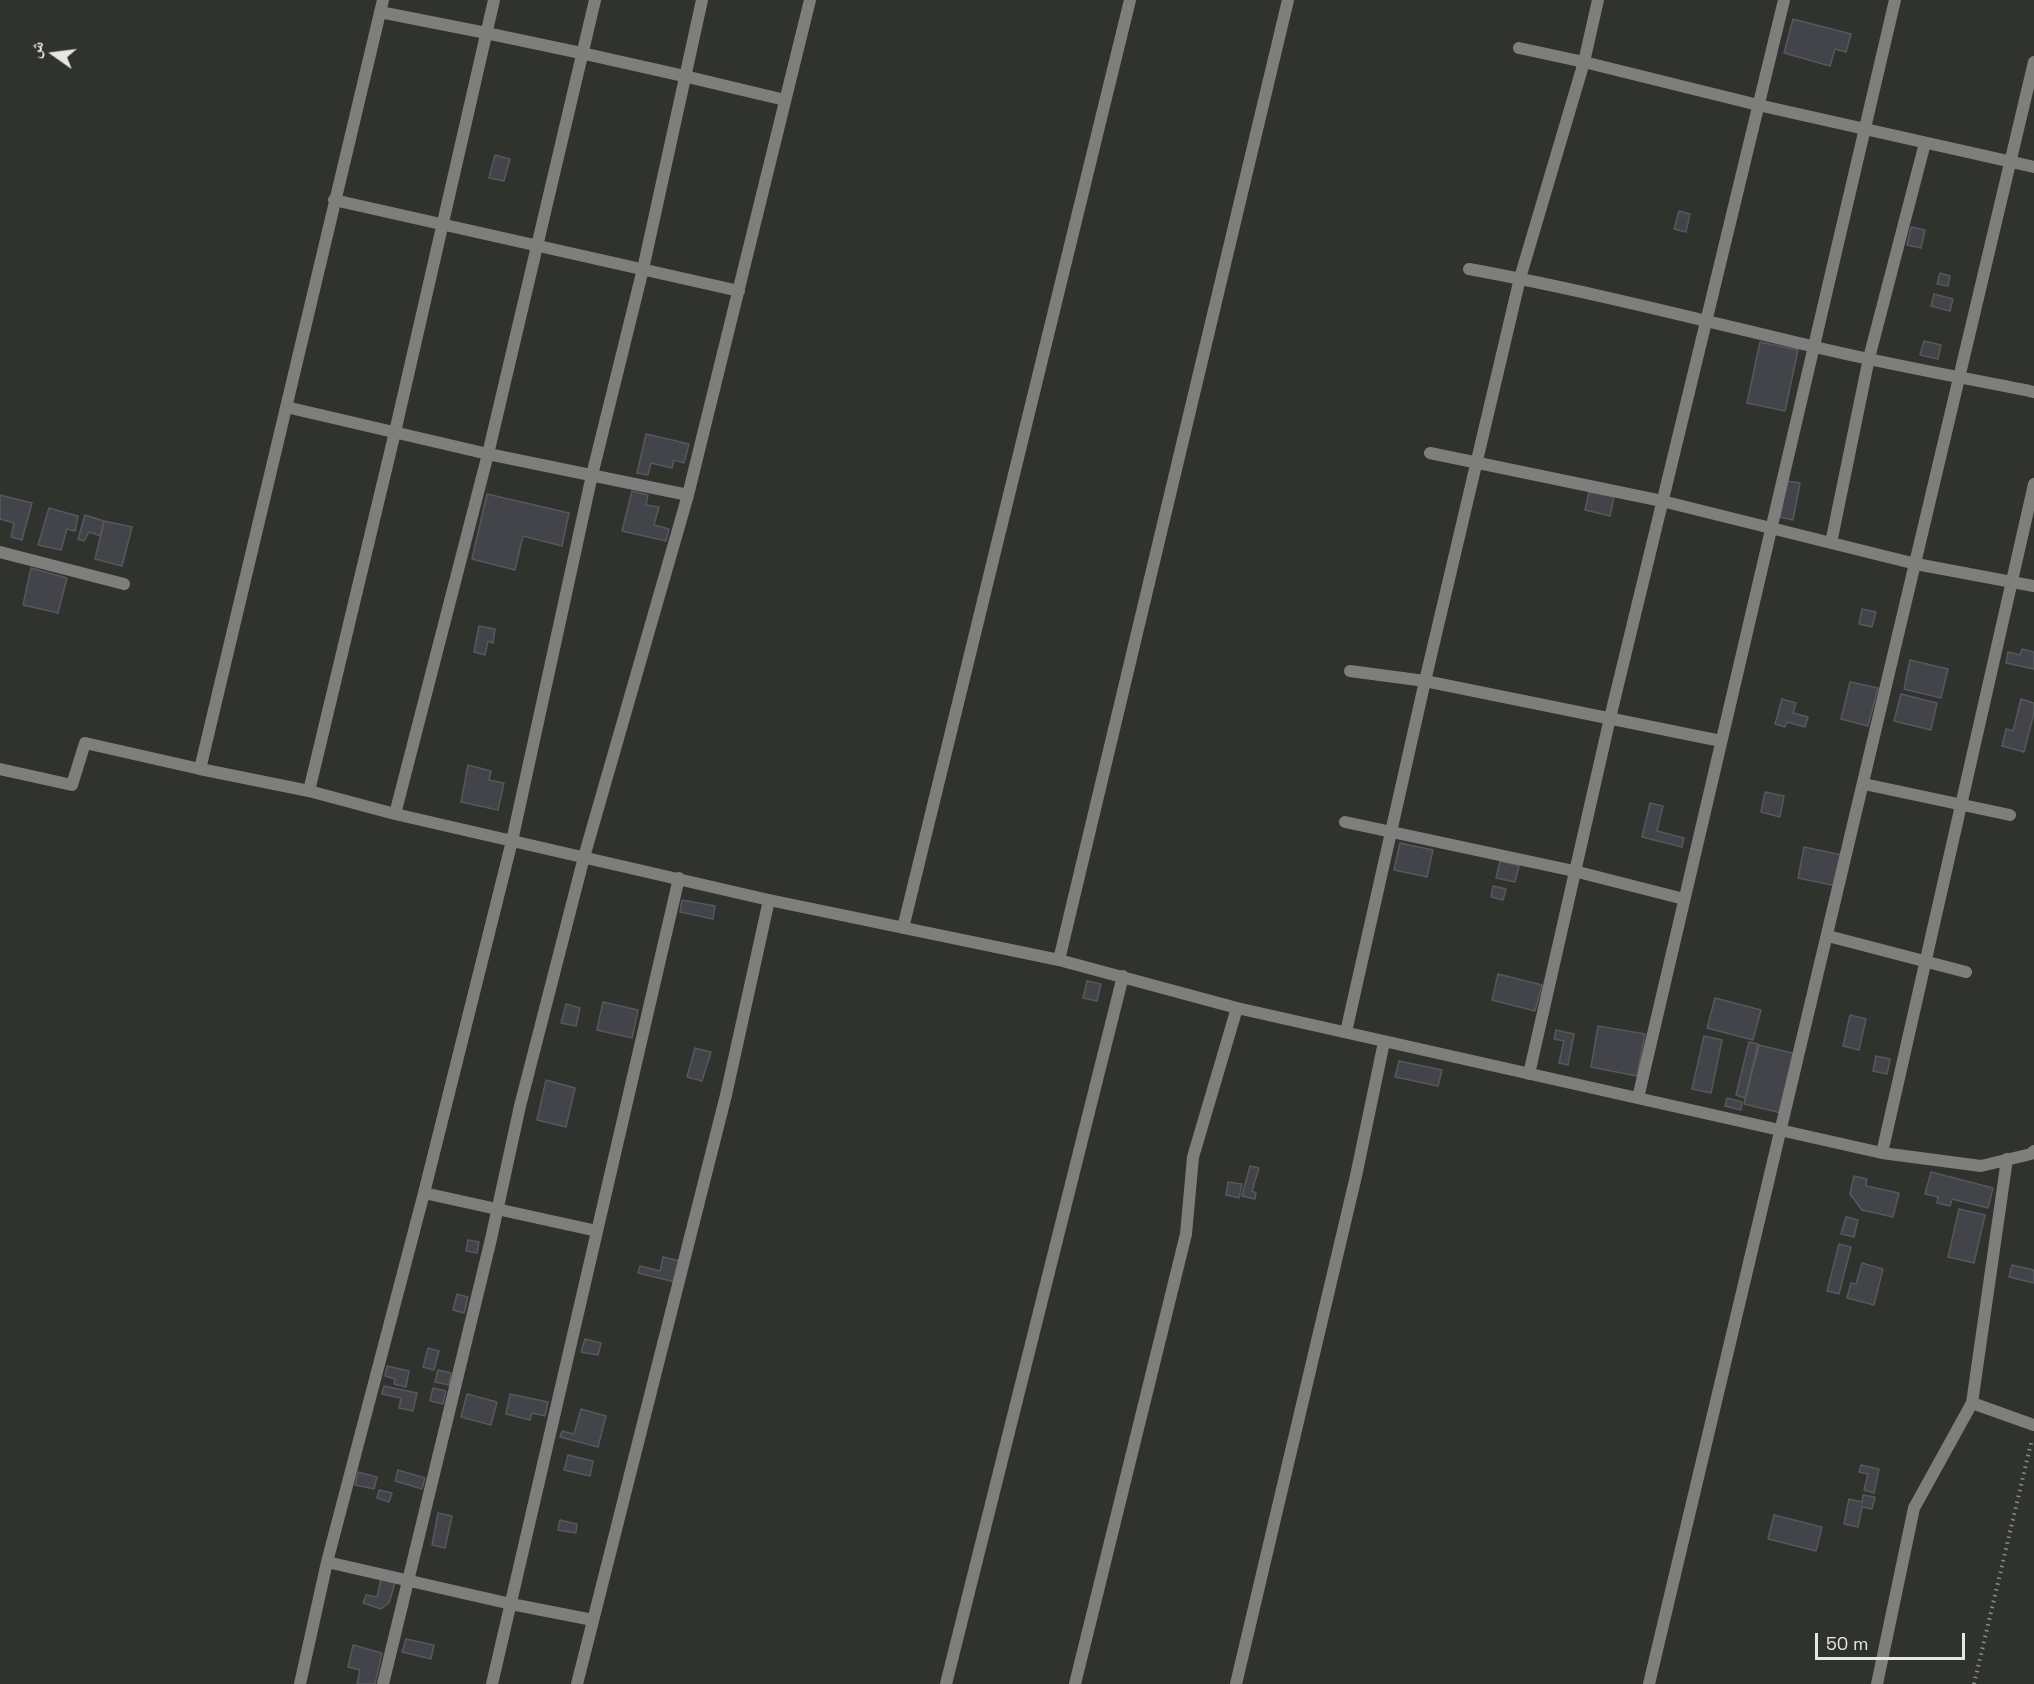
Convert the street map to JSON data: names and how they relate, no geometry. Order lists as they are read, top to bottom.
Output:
{
  "scale_bar": "50 m",
  "north": "left"
}
